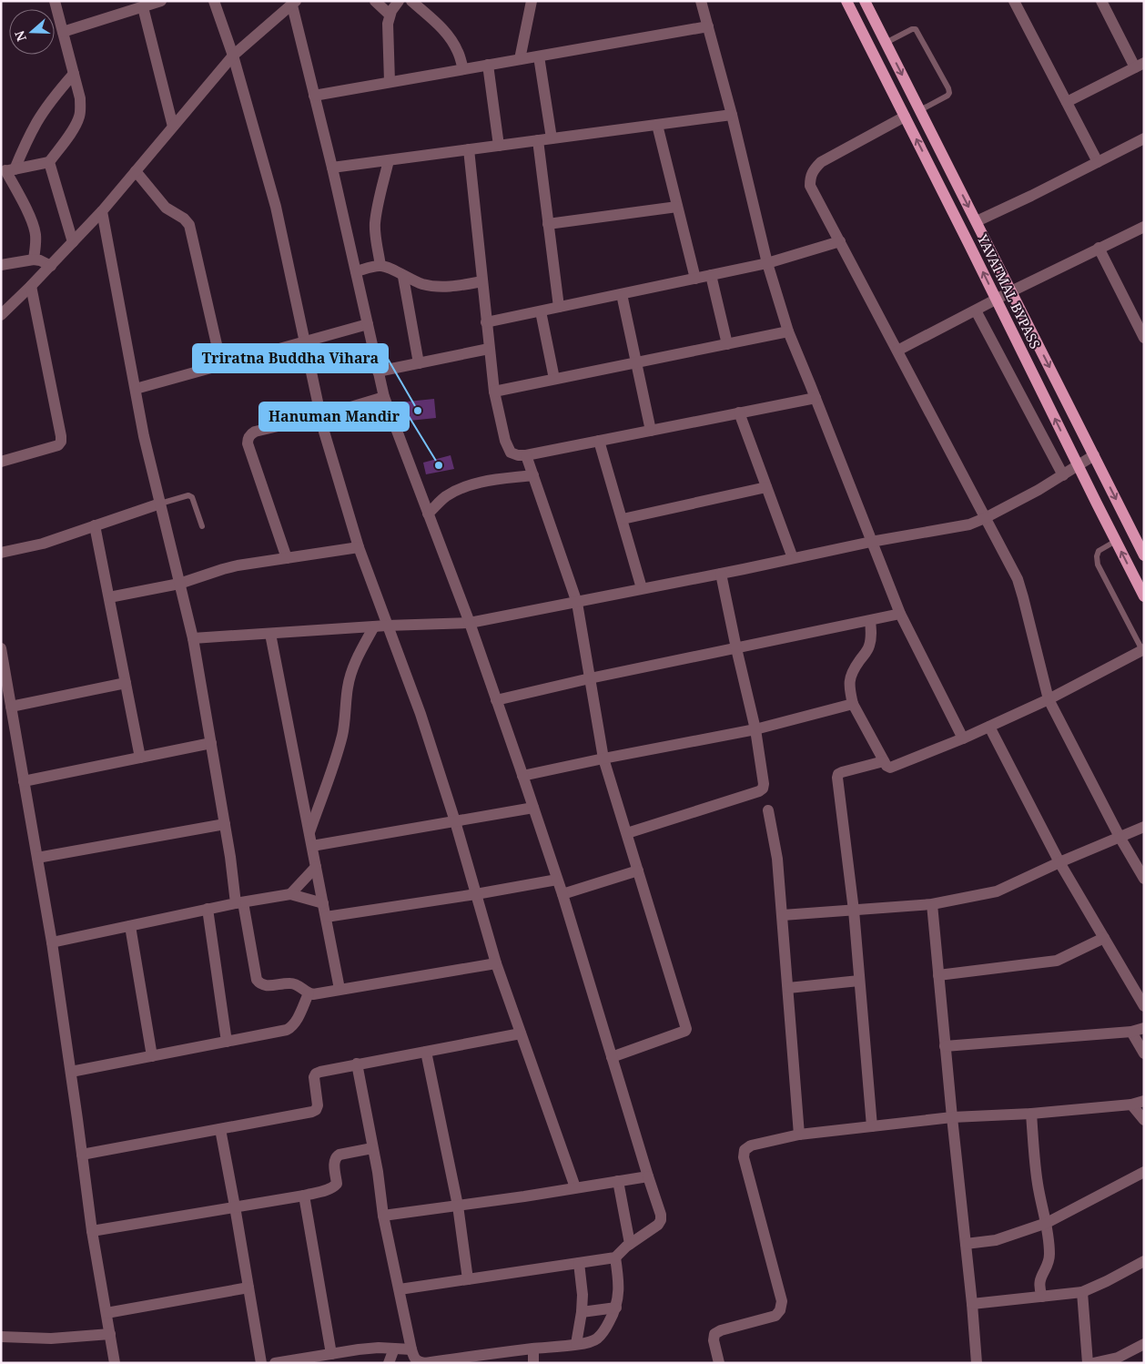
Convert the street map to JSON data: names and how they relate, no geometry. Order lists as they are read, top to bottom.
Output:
{
  "streets": {
    "main road": ["YAVATMAL BYPASS"]
  },
  "places": ["Triratna Buddha Vihara", "Hanuman Mandir"],
  "north": "left"
}
